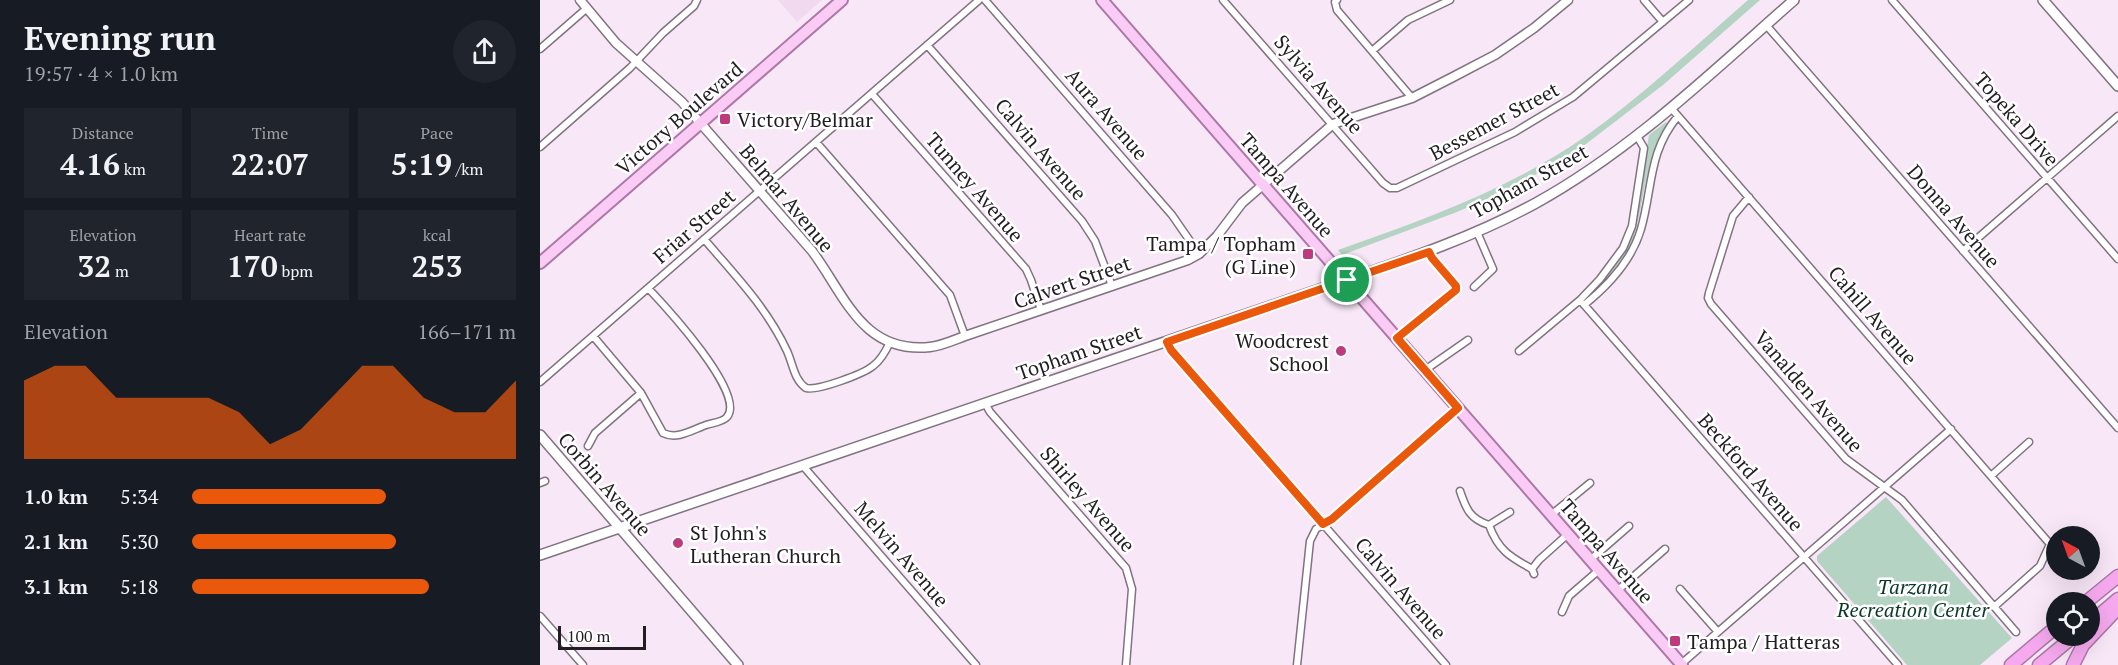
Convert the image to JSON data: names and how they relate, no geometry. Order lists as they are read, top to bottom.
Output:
{
  "streets": {
    "main road": [
      "Victory Boulevard",
      "Topham Street",
      "Tampa Avenue",
      "Corbin Avenue"
    ],
    "street": [
      "Sylvia Avenue",
      "Aura Avenue",
      "Topeka Drive",
      "Bessemer Street",
      "Calvin Avenue",
      "Tunney Avenue",
      "Belmar Avenue",
      "Donna Avenue",
      "Friar Street",
      "Calvert Street",
      "Cahill Avenue",
      "Vanalden Avenue",
      "Beckford Avenue",
      "Shirley Avenue",
      "Melvin Avenue"
    ]
  },
  "crossings": [
    ["Sylvia Avenue", "Bessemer Street"],
    ["Sylvia Avenue", "Calvert Street"],
    ["Aura Avenue", "Calvert Street"],
    ["Victory Boulevard", "Belmar Avenue"],
    ["Calvin Avenue", "Topham Street"],
    ["Calvin Avenue", "Friar Street"],
    ["Calvin Avenue", "Calvert Street"],
    ["Topham Street", "Tampa Avenue"],
    ["Topham Street", "Donna Avenue"],
    ["Topham Street", "Cahill Avenue"],
    ["Topham Street", "Corbin Avenue"],
    ["Topham Street", "Shirley Avenue"],
    ["Topham Street", "Melvin Avenue"],
    ["Tampa Avenue", "Calvert Street"],
    ["Tunney Avenue", "Friar Street"],
    ["Tunney Avenue", "Calvert Street"],
    ["Belmar Avenue", "Friar Street"],
    ["Belmar Avenue", "Calvert Street"],
    ["Cahill Avenue", "Vanalden Avenue"]
  ],
  "parks": ["Tarzana Recreation Center"],
  "places": {
    "transit": ["Victory/Belmar", "Tampa / Topham (G Line)", "Tampa / Hatteras"],
    "other": ["Woodcrest School", "St John's Lutheran Church"]
  },
  "scale_bar": "100 m",
  "north": "top left",
  "page": {
    "heading": ["Evening run", "19:57 · 4 × 1.0 km"],
    "stats": [
      ["Distance", "4.16 km"],
      ["Time", "22:07"],
      ["Pace", "5:19 /km"],
      ["Elevation", "32 m"],
      ["Heart rate", "170 bpm"],
      ["kcal", "253"]
    ],
    "chart": ["Elevation", "166–171 m"],
    "list": [
      {
        "name": "1.0 km",
        "note": "5:34"
      },
      {
        "name": "2.1 km",
        "note": "5:30"
      },
      {
        "name": "3.1 km",
        "note": "5:18"
      }
    ],
    "scale": "100 m"
  }
}
